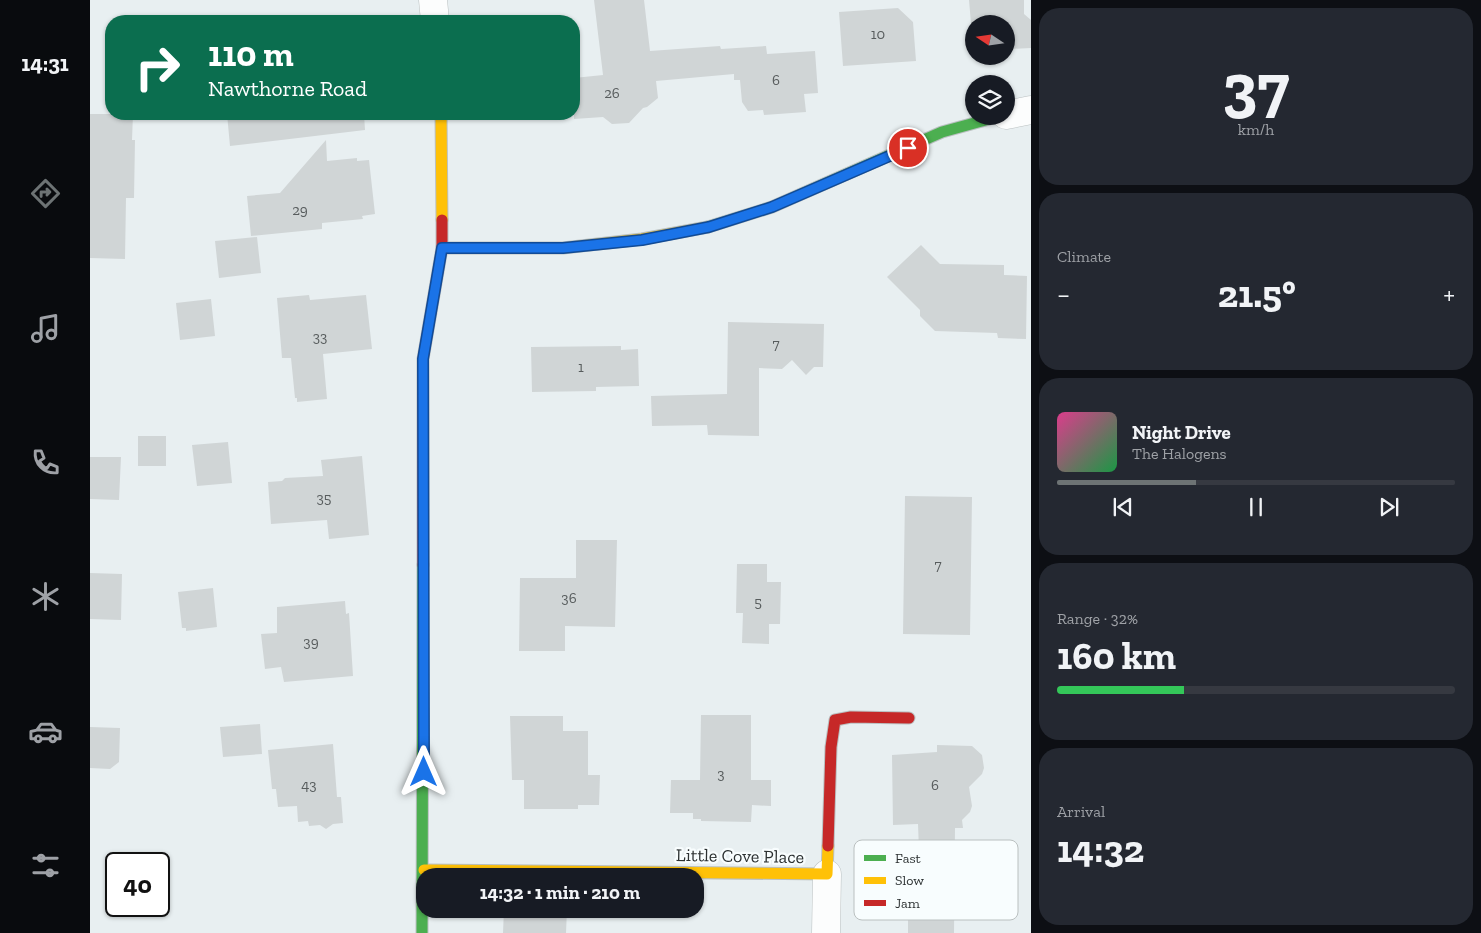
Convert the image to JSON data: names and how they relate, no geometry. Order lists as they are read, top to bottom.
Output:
{
  "streets": {
    "street": ["Little Cove Place"]
  },
  "house_numbers": [
    "10",
    "6",
    "26",
    "29",
    "33",
    "7",
    "1",
    "35",
    "7",
    "36",
    "5",
    "39",
    "3",
    "43",
    "6"
  ],
  "legend": ["Fast", "Slow", "Jam"],
  "north": "left",
  "page": {
    "tabs": "14:31",
    "tile": [
      ["37", "km/h"],
      "Climate",
      ["Range · 32%", "160 km"],
      ["Arrival", "14:32"]
    ],
    "turn": ["110 m", "Nawthorne Road"],
    "heat": ["−", "21.5°", "+"],
    "song": ["Night Drive", "The Halogens"],
    "limit": "40",
    "trip": "14:32 · 1 min · 210 m"
  }
}
